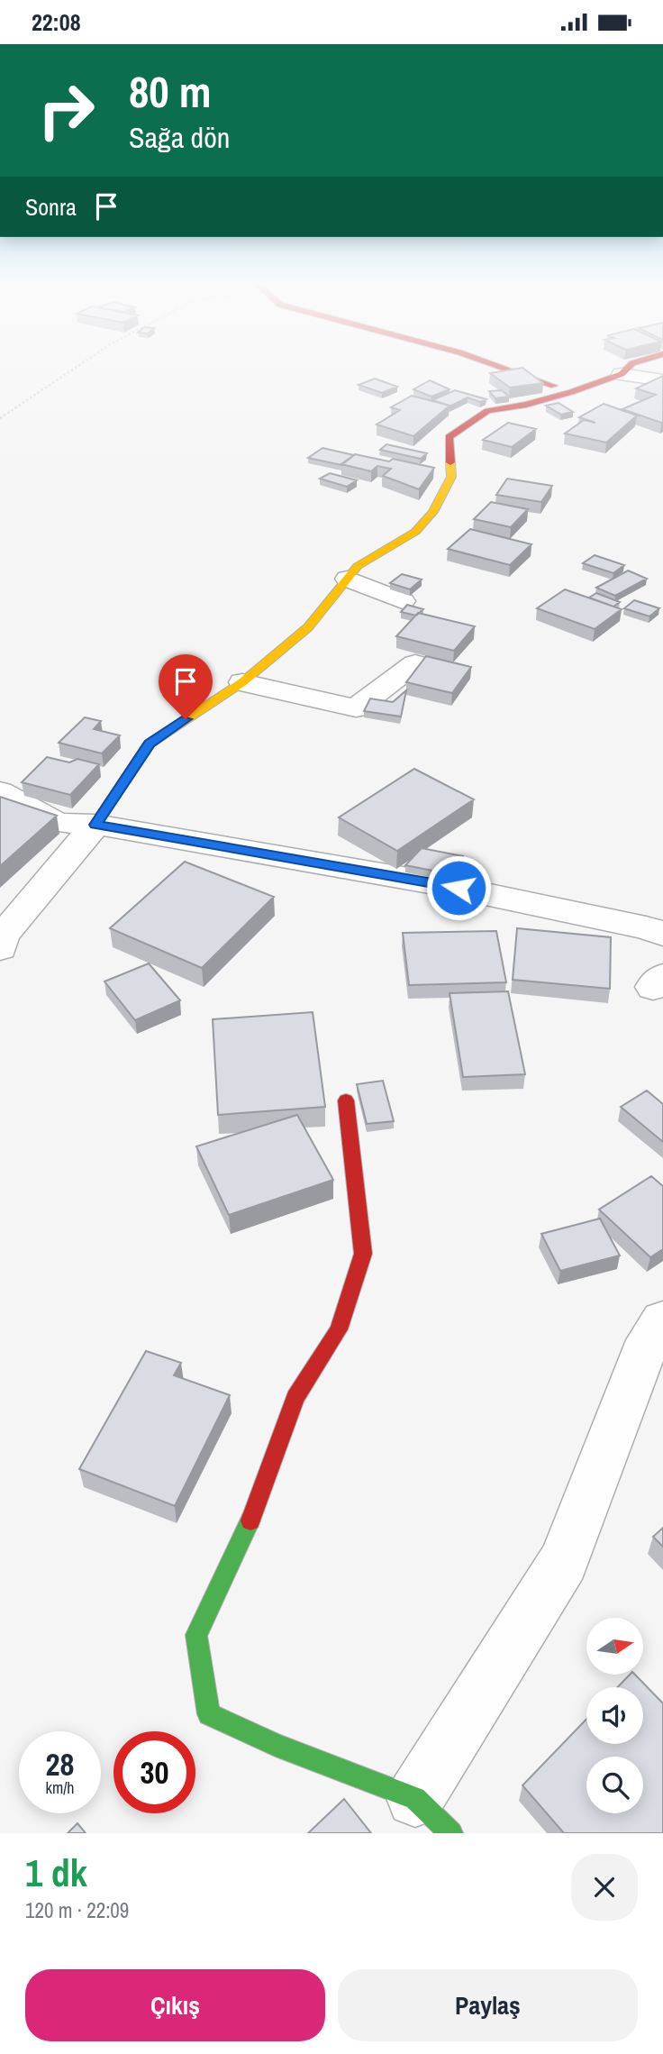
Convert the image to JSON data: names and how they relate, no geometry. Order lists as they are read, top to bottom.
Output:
{
  "north": "right",
  "page": {
    "status": "22:08",
    "turn": ["80 m", "Sağa dön"],
    "then": "Sonra",
    "speed": "28 km/h",
    "limit": "30",
    "heading": ["1 dk", "120 m · 22:09"],
    "buttons": ["Çıkış", "Paylaş"]
  }
}
